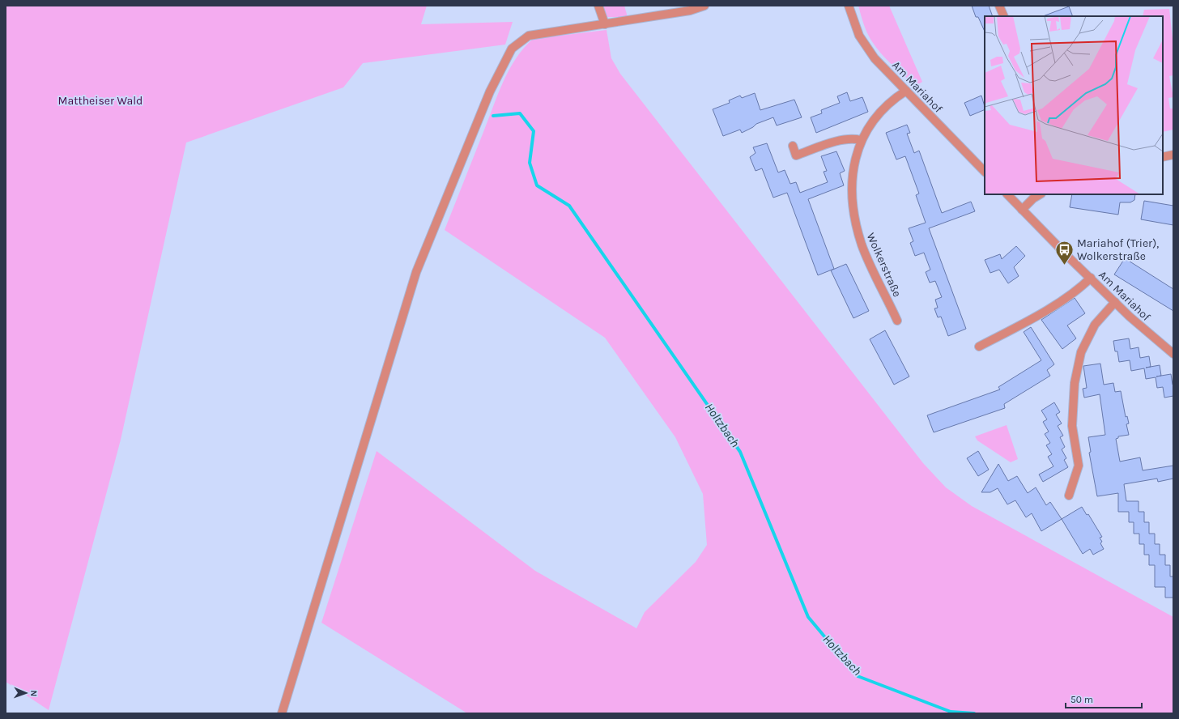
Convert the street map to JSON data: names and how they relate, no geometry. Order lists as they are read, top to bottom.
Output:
{
  "streets": {
    "street": ["Am Mariahof", "Wolkerstraße"]
  },
  "crossings": [
    ["Am Mariahof", "Wolkerstraße"]
  ],
  "water": ["Holtzbach"],
  "parks": ["Mattheiser Wald"],
  "places": {
    "bus stop": ["Mariahof (Trier), Wolkerstraße"]
  },
  "scale_bar": "50 m",
  "north": "right"
}
